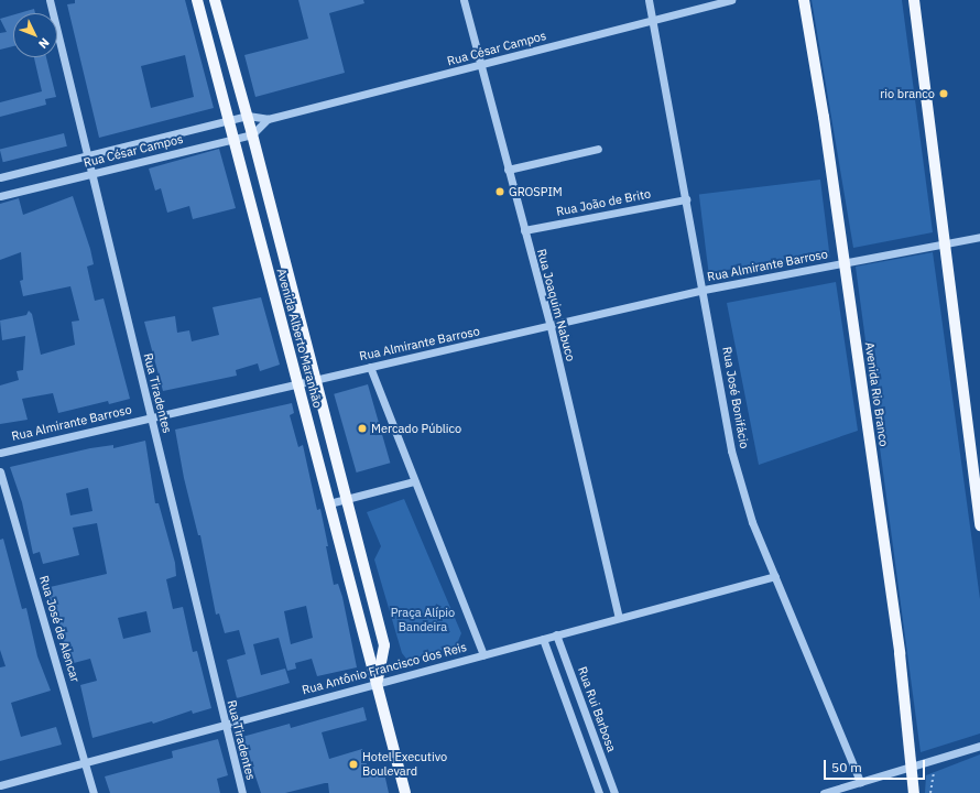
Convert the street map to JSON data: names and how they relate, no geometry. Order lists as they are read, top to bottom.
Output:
{
  "streets": {
    "main road": ["Avenida Alberto Maranhão", "Avenida Rio Branco"],
    "street": [
      "Rua César Campos",
      "Rua João de Brito",
      "Rua Almirante Barroso",
      "Rua Joaquim Nabuco",
      "Rua Tiradentes",
      "Rua José Bonifácio",
      "Rua José de Alencar",
      "Rua Antônio Francisco dos Reis",
      "Rua Rui Barbosa"
    ]
  },
  "crossings": [
    ["Rua César Campos", "Rua Joaquim Nabuco"],
    ["Rua César Campos", "Avenida Alberto Maranhão"],
    ["Rua César Campos", "Rua Tiradentes"],
    ["Rua César Campos", "Rua José Bonifácio"],
    ["Rua João de Brito", "Rua Joaquim Nabuco"],
    ["Rua João de Brito", "Rua José Bonifácio"],
    ["Rua Almirante Barroso", "Rua Joaquim Nabuco"],
    ["Rua Almirante Barroso", "Avenida Alberto Maranhão"],
    ["Rua Almirante Barroso", "Rua Tiradentes"],
    ["Rua Almirante Barroso", "Avenida Rio Branco"],
    ["Rua Almirante Barroso", "Rua José Bonifácio"],
    ["Rua Joaquim Nabuco", "Rua Antônio Francisco dos Reis"],
    ["Avenida Alberto Maranhão", "Rua Antônio Francisco dos Reis"],
    ["Rua Tiradentes", "Rua Antônio Francisco dos Reis"],
    ["Rua José Bonifácio", "Rua Antônio Francisco dos Reis"],
    ["Rua José de Alencar", "Rua Antônio Francisco dos Reis"],
    ["Rua Antônio Francisco dos Reis", "Rua Rui Barbosa"]
  ],
  "parks": ["Praça Alípio Bandeira"],
  "places": [
    "rio branco",
    "GROSPIM",
    "Mercado Público",
    "Hotel Executivo Boulevard"
  ],
  "scale_bar": "50 m",
  "north": "bottom right"
}
